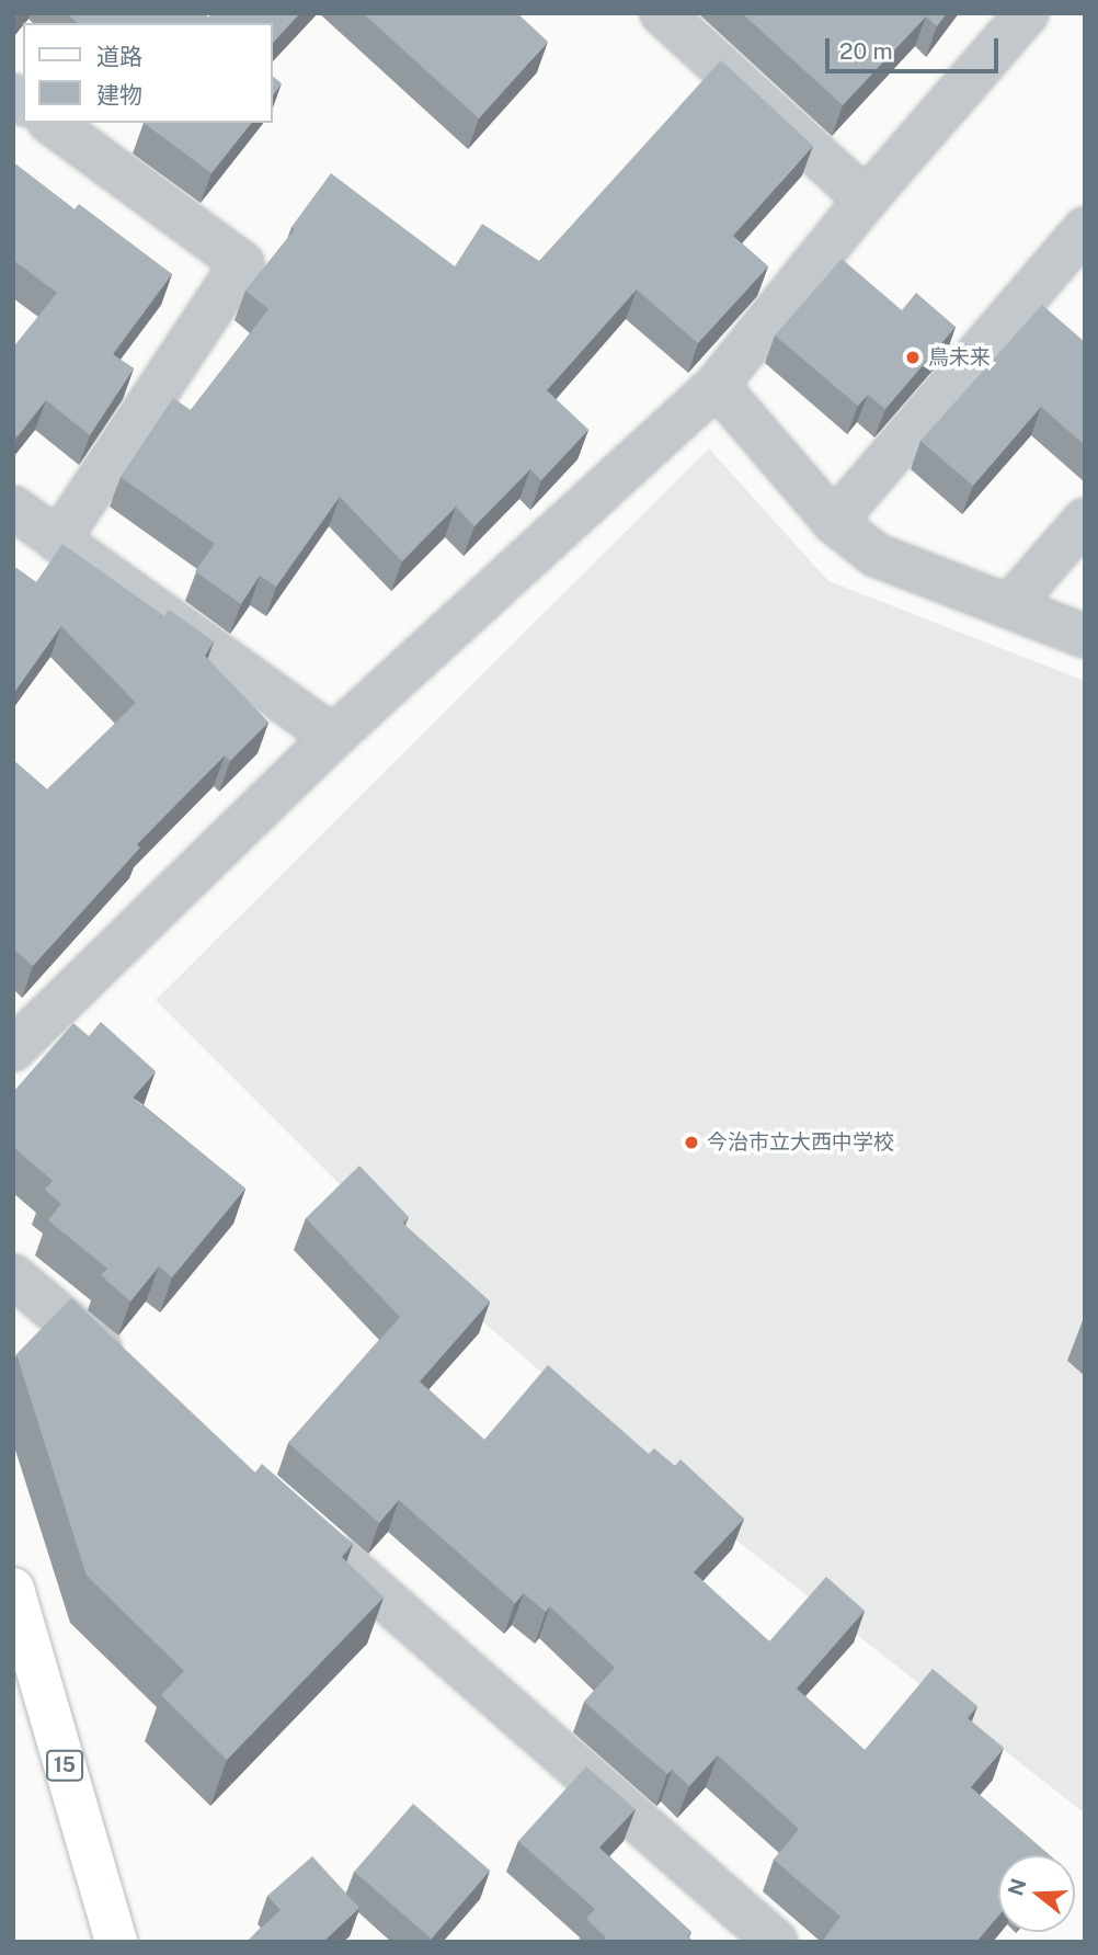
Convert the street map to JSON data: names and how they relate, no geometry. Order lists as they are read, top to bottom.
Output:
{
  "streets": {
    "main road": ["15"]
  },
  "places": ["鳥未来", "今治市立大西中学校"],
  "legend": ["道路", "建物"],
  "scale_bar": "20 m",
  "north": "left"
}
